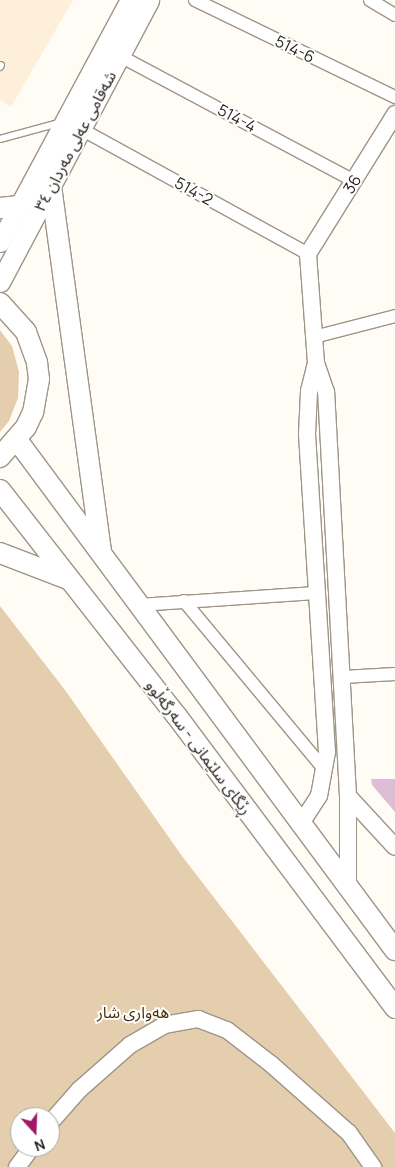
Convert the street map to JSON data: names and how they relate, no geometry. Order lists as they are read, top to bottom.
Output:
{
  "streets": {
    "main road": ["شەقامی عەلی مەردان ٣٤", "ڕێگای سلێمانی - سەرگەڵوو"],
    "street": [
      "514-6",
      "514-4",
      "36",
      "514-2"
    ]
  },
  "crossings": [
    ["514-4", "شەقامی عەلی مەردان ٣٤"],
    ["514-4", "36"],
    ["شەقامی عەلی مەردان ٣٤", "514-2"],
    ["36", "514-2"]
  ],
  "parks": ["هەواری شار"],
  "north": "bottom"
}
